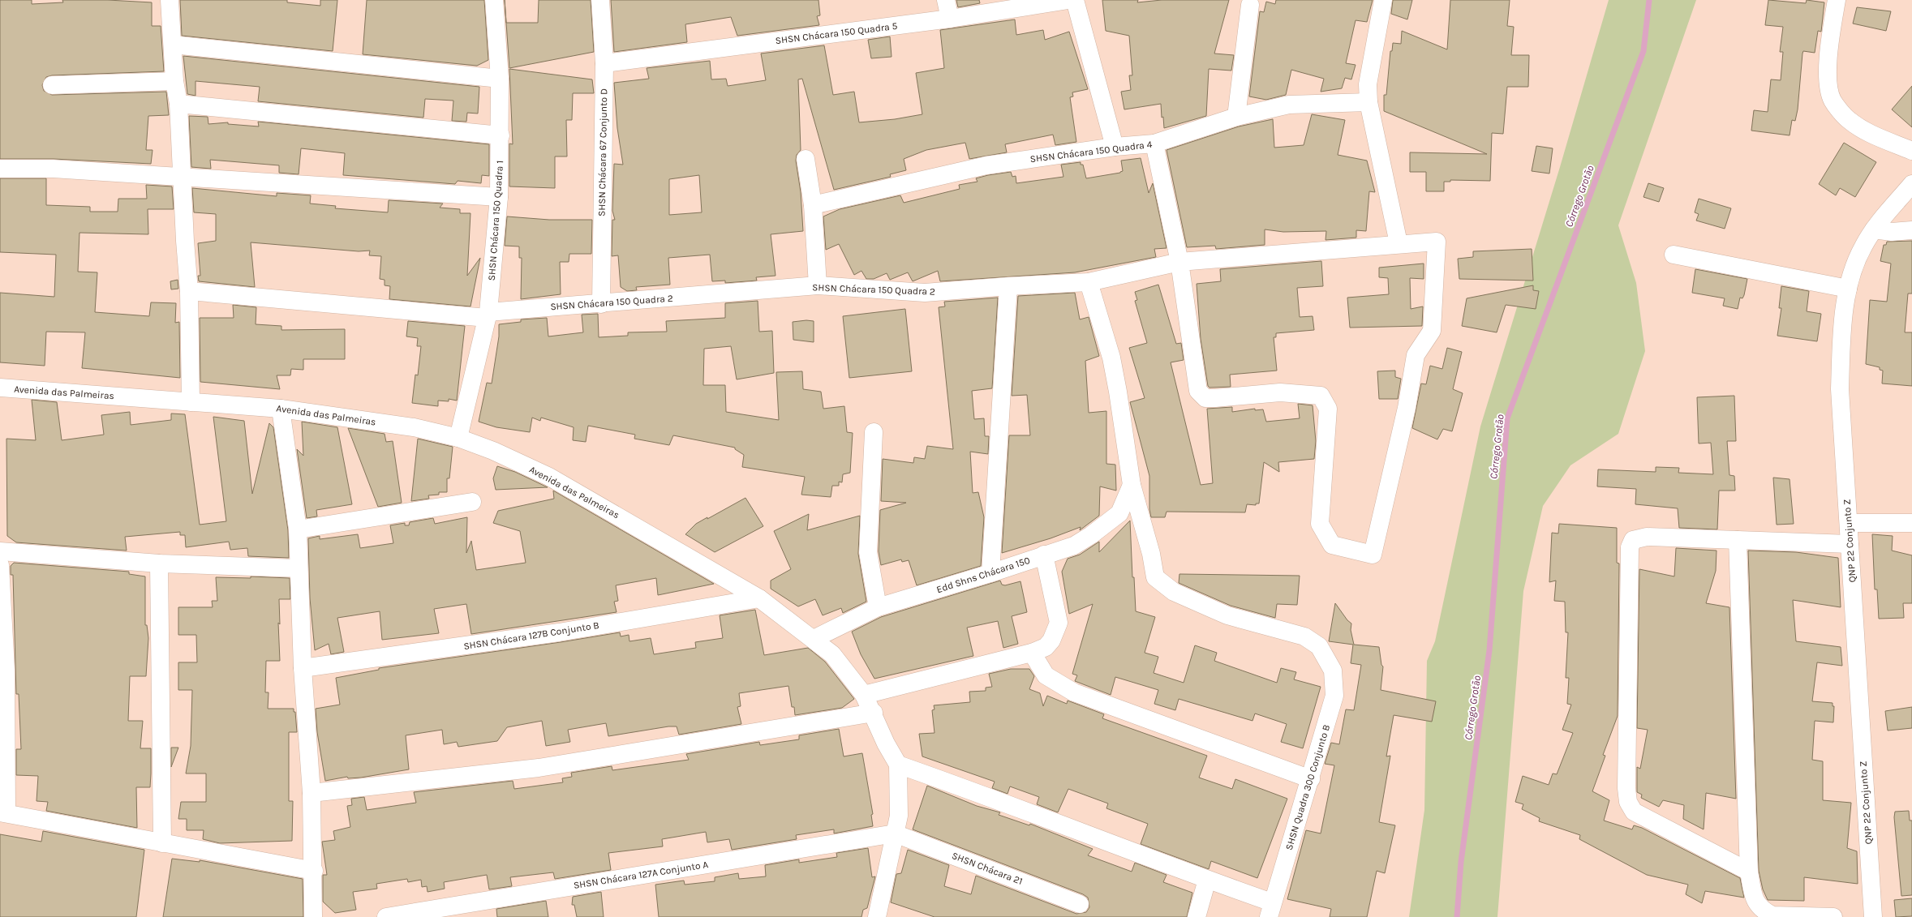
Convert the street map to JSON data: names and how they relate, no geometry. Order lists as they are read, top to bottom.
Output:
{
  "streets": {
    "street": [
      "SHSN Chácara 150 Quadra 5",
      "SHSN Chácara 150 Quadra 4",
      "SHSN Chácara 67 Conjunto D",
      "SHSN Chácara 150 Quadra 1",
      "SHSN Chácara 150 Quadra 2",
      "Avenida das Palmeiras",
      "QNP 22 Conjunto Z",
      "Edd Shns Chácara 150",
      "SHSN Chácara 127B Conjunto B",
      "SHSN Quadra 300 Conjunto B",
      "SHSN Chácara 21",
      "SHSN Chácara 127A Conjunto A"
    ]
  },
  "crossings": [
    ["SHSN Chácara 150 Quadra 5", "SHSN Chácara 67 Conjunto D"],
    ["SHSN Chácara 67 Conjunto D", "SHSN Chácara 150 Quadra 2"],
    ["SHSN Chácara 150 Quadra 1", "SHSN Chácara 150 Quadra 2"],
    ["SHSN Chácara 150 Quadra 1", "Avenida das Palmeiras"],
    ["Avenida das Palmeiras", "Edd Shns Chácara 150"],
    ["Avenida das Palmeiras", "SHSN Chácara 127B Conjunto B"],
    ["Avenida das Palmeiras", "SHSN Chácara 21"],
    ["Avenida das Palmeiras", "SHSN Chácara 127A Conjunto A"],
    ["Edd Shns Chácara 150", "SHSN Quadra 300 Conjunto B"],
    ["SHSN Chácara 21", "SHSN Chácara 127A Conjunto A"]
  ],
  "water": ["Córrego Grotão"]
}
